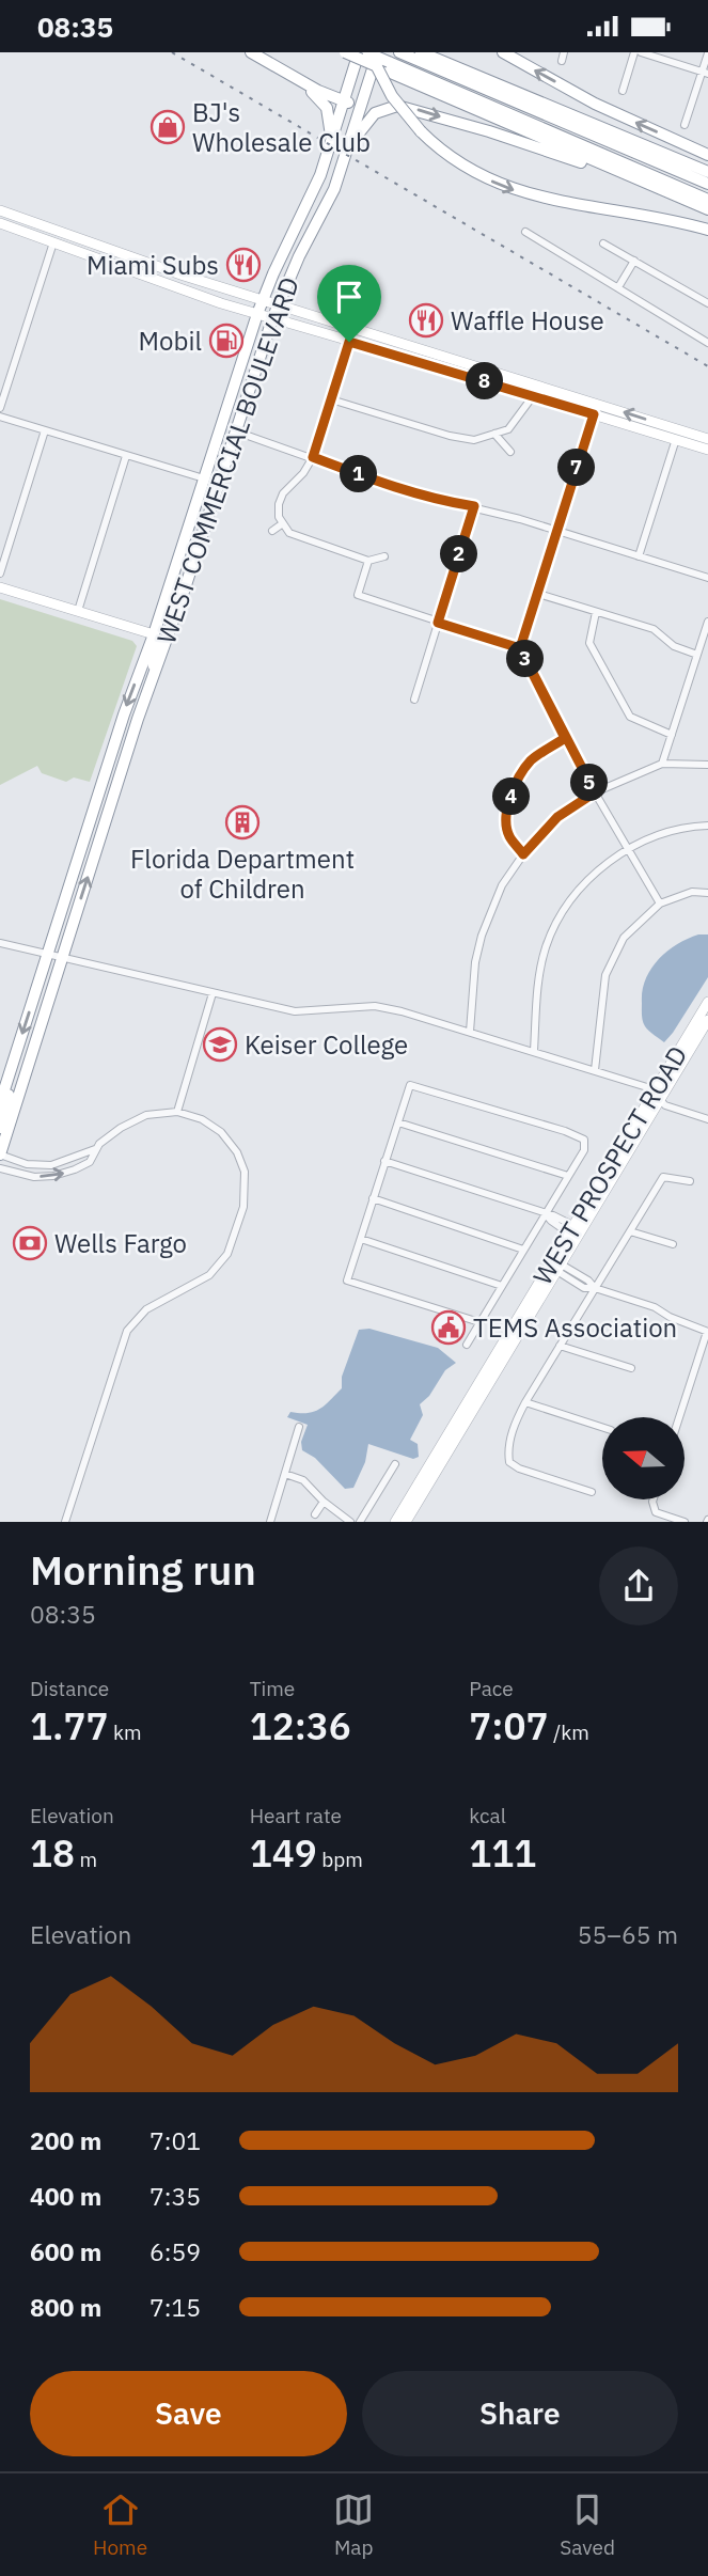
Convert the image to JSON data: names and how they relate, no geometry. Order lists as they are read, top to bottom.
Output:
{
  "streets": {
    "highway": ["WEST COMMERCIAL BOULEVARD"],
    "main road": ["WEST PROSPECT ROAD"]
  },
  "places": {
    "shop": ["BJ's Wholesale Club"],
    "restaurant": ["Miami Subs", "Waffle House"],
    "fuel station": ["Mobil"],
    "building": ["Florida Department of Children"],
    "school or university": ["Keiser College"],
    "bank": ["Wells Fargo"],
    "public building": ["TEMS Association"]
  },
  "north": "left",
  "page": {
    "status": "08:35",
    "pins": [
      "8",
      "7",
      "1",
      "2",
      "3",
      "5",
      "4"
    ],
    "heading": ["Morning run", "08:35"],
    "stats": [
      ["Distance", "1.77 km"],
      ["Time", "12:36"],
      ["Pace", "7:07 /km"],
      ["Elevation", "18 m"],
      ["Heart rate", "149 bpm"],
      ["kcal", "111"]
    ],
    "chart": ["Elevation", "55–65 m"],
    "list": [
      {
        "name": "200 m",
        "note": "7:01"
      },
      {
        "name": "400 m",
        "note": "7:35"
      },
      {
        "name": "600 m",
        "note": "6:59"
      },
      {
        "name": "800 m",
        "note": "7:15"
      }
    ],
    "buttons": ["Save", "Share"],
    "tabs": ["Home", "Map", "Saved"]
  }
}
